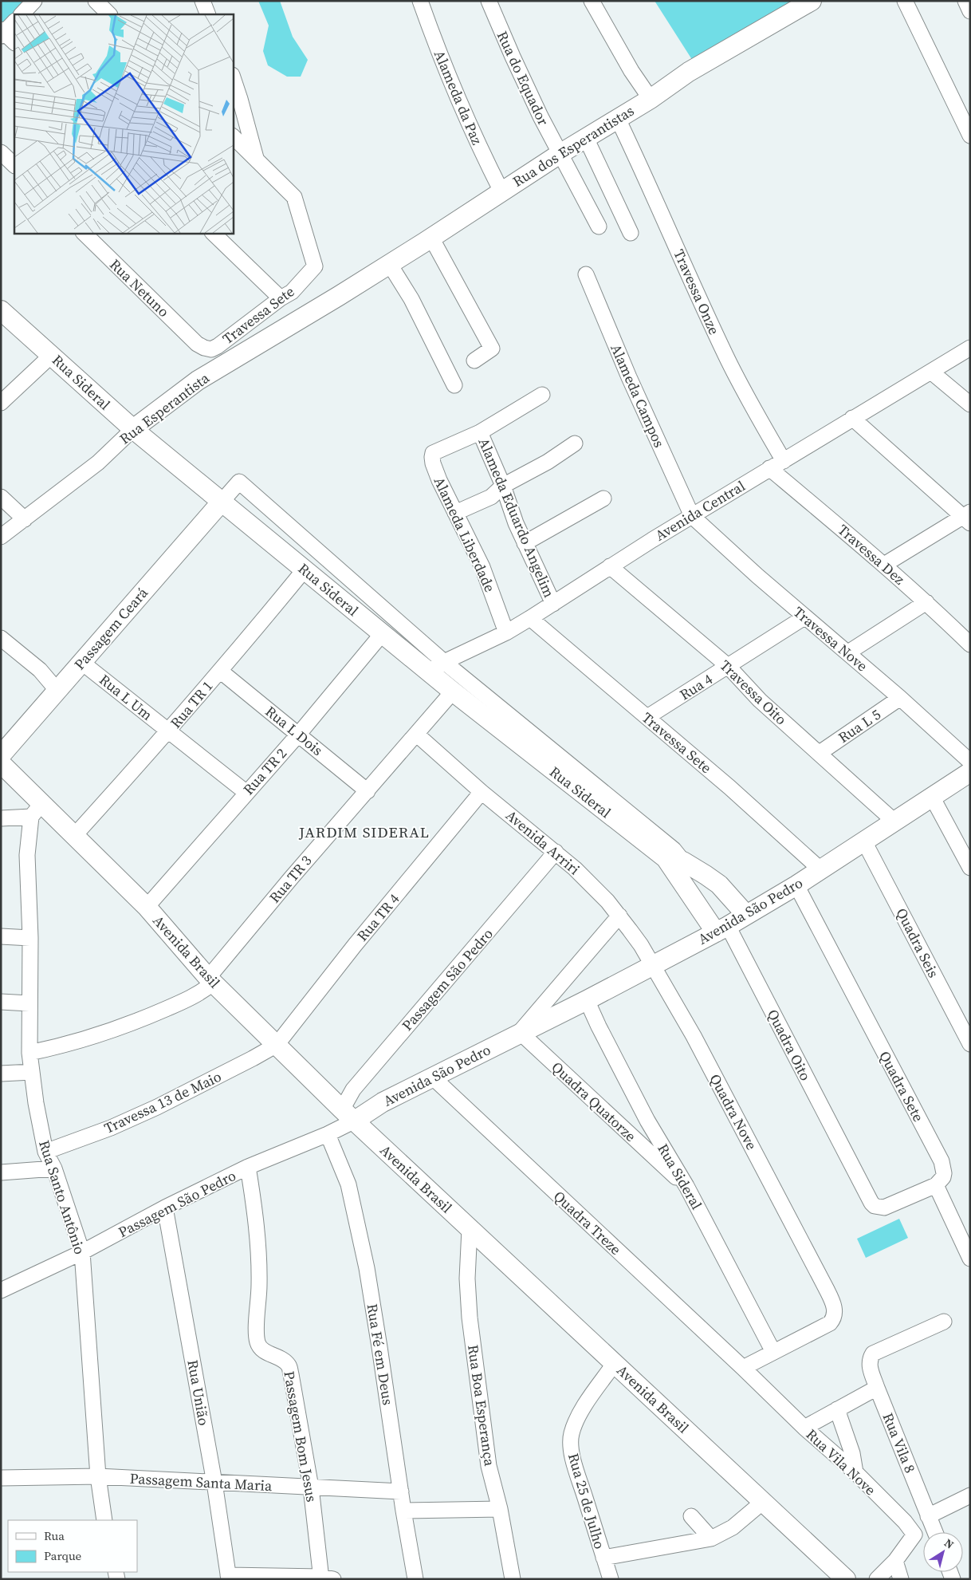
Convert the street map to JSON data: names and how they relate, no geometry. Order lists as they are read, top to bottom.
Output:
{
  "streets": {
    "main road": [
      "Rua dos Esperantistas",
      "Rua Sideral",
      "Rua Esperantista",
      "Passagem Ceará",
      "Avenida São Pedro",
      "Avenida Brasil"
    ],
    "street": [
      "Rua do Equador",
      "Alameda da Paz",
      "Rua Netuno",
      "Travessa Onze",
      "Travessa Sete",
      "Alameda Campos",
      "Avenida Central",
      "Alameda Eduardo Angelim",
      "Alameda Liberdade",
      "Travessa Dez",
      "Travessa Nove",
      "Rua 4",
      "Travessa Oito",
      "Rua L Um",
      "Rua TR 1",
      "Rua L 5",
      "Rua L Dois",
      "Rua TR 2",
      "Avenida Arriri",
      "Rua TR 3",
      "Rua TR 4",
      "Quadra Seis",
      "Passagem São Pedro",
      "Quadra Oito",
      "Quadra Sete",
      "Quadra Quatorze",
      "Travessa 13 de Maio",
      "Quadra Nove",
      "Rua Santo Antônio",
      "Quadra Treze",
      "Rua Fé em Deus",
      "Rua União",
      "Rua Boa Esperança",
      "Passagem Bom Jesus",
      "Rua Vila 8",
      "Rua Vila Nove",
      "Passagem Santa Maria",
      "Rua 25 de Julho"
    ]
  },
  "crossings": [
    ["Rua do Equador", "Rua dos Esperantistas"],
    ["Alameda da Paz", "Rua dos Esperantistas"],
    ["Rua dos Esperantistas", "Travessa Onze"],
    ["Rua dos Esperantistas", "Rua Esperantista"],
    ["Rua Netuno", "Travessa Sete"],
    ["Travessa Onze", "Avenida Central"],
    ["Travessa Sete", "Avenida Central"],
    ["Travessa Sete", "Rua 4"],
    ["Travessa Sete", "Avenida São Pedro"],
    ["Rua Sideral", "Rua Esperantista"],
    ["Rua Sideral", "Avenida Central"],
    ["Rua Sideral", "Passagem Ceará"],
    ["Rua Sideral", "Rua TR 1"],
    ["Rua Sideral", "Rua TR 2"],
    ["Rua Sideral", "Rua TR 3"],
    ["Rua Sideral", "Avenida São Pedro"],
    ["Rua Sideral", "Quadra Oito"],
    ["Rua Sideral", "Quadra Quatorze"],
    ["Rua Sideral", "Quadra Nove"],
    ["Alameda Campos", "Avenida Central"],
    ["Alameda Campos", "Travessa Nove"],
    ["Avenida Central", "Alameda Eduardo Angelim"],
    ["Avenida Central", "Alameda Liberdade"],
    ["Avenida Central", "Travessa Dez"],
    ["Avenida Central", "Travessa Nove"],
    ["Avenida Central", "Travessa Oito"],
    ["Alameda Eduardo Angelim", "Alameda Liberdade"],
    ["Passagem Ceará", "Rua L Um"],
    ["Travessa Nove", "Rua 4"],
    ["Travessa Nove", "Rua L 5"],
    ["Rua 4", "Travessa Oito"],
    ["Travessa Oito", "Rua L 5"],
    ["Travessa Oito", "Avenida São Pedro"],
    ["Rua L Um", "Rua TR 1"],
    ["Rua L Um", "Rua TR 2"],
    ["Rua TR 1", "Rua L Dois"],
    ["Rua TR 1", "Avenida Brasil"],
    ["Rua L Dois", "Rua TR 2"],
    ["Rua L Dois", "Rua TR 3"],
    ["Rua TR 2", "Avenida Brasil"],
    ["Avenida Arriri", "Rua TR 3"],
    ["Avenida Arriri", "Avenida São Pedro"],
    ["Avenida Arriri", "Rua TR 4"],
    ["Avenida Arriri", "Passagem São Pedro"],
    ["Avenida Arriri", "Quadra Nove"],
    ["Rua TR 3", "Avenida Brasil"],
    ["Rua TR 3", "Rua Santo Antônio"],
    ["Avenida São Pedro", "Quadra Seis"],
    ["Avenida São Pedro", "Avenida Brasil"],
    ["Avenida São Pedro", "Passagem São Pedro"],
    ["Avenida São Pedro", "Quadra Oito"],
    ["Avenida São Pedro", "Quadra Sete"],
    ["Avenida São Pedro", "Quadra Quatorze"],
    ["Avenida São Pedro", "Quadra Nove"],
    ["Avenida São Pedro", "Quadra Treze"],
    ["Rua TR 4", "Avenida Brasil"],
    ["Rua TR 4", "Travessa 13 de Maio"],
    ["Avenida Brasil", "Passagem São Pedro"],
    ["Avenida Brasil", "Travessa 13 de Maio"],
    ["Avenida Brasil", "Rua Santo Antônio"],
    ["Avenida Brasil", "Rua Boa Esperança"],
    ["Avenida Brasil", "Rua 25 de Julho"],
    ["Passagem São Pedro", "Rua Santo Antônio"],
    ["Passagem São Pedro", "Rua Fé em Deus"],
    ["Passagem São Pedro", "Rua União"],
    ["Passagem São Pedro", "Passagem Bom Jesus"],
    ["Quadra Oito", "Quadra Sete"],
    ["Travessa 13 de Maio", "Rua Santo Antônio"],
    ["Rua Santo Antônio", "Passagem Santa Maria"],
    ["Quadra Treze", "Rua Vila Nove"],
    ["Rua Fé em Deus", "Passagem Santa Maria"],
    ["Rua União", "Passagem Santa Maria"],
    ["Passagem Bom Jesus", "Passagem Santa Maria"]
  ],
  "districts": ["JARDIM SIDERAL"],
  "legend": ["Rua", "Parque"],
  "north": "top right"
}
